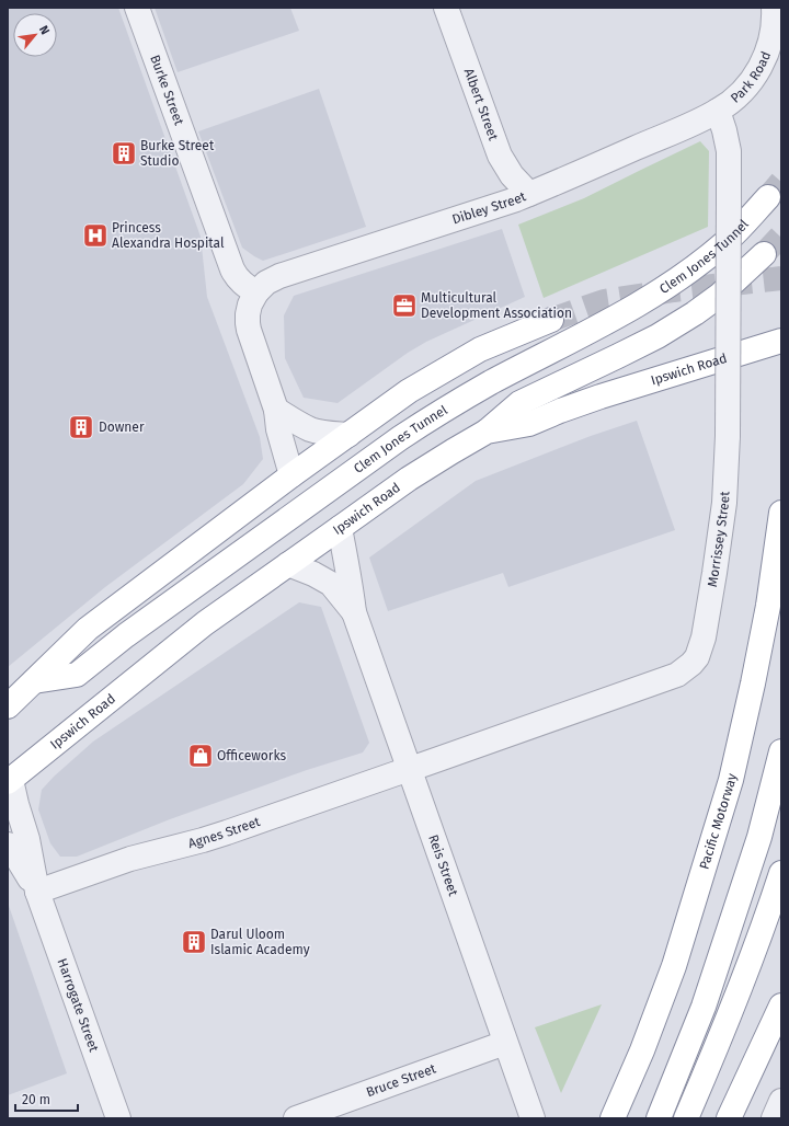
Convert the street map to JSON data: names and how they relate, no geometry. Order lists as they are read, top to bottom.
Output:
{
  "streets": {
    "highway": ["Clem Jones Tunnel", "Ipswich Road", "Pacific Motorway"],
    "street": [
      "Park Road",
      "Burke Street",
      "Albert Street",
      "Dibley Street",
      "Morrissey Street",
      "Agnes Street",
      "Reis Street",
      "Harrogate Street",
      "Bruce Street"
    ]
  },
  "crossings": [
    ["Park Road", "Dibley Street"],
    ["Park Road", "Morrissey Street"],
    ["Burke Street", "Dibley Street"],
    ["Albert Street", "Dibley Street"],
    ["Dibley Street", "Morrissey Street"],
    ["Ipswich Road", "Reis Street"],
    ["Ipswich Road", "Harrogate Street"],
    ["Morrissey Street", "Agnes Street"],
    ["Morrissey Street", "Reis Street"],
    ["Agnes Street", "Reis Street"],
    ["Agnes Street", "Harrogate Street"],
    ["Reis Street", "Bruce Street"]
  ],
  "places": {
    "building": ["Burke Street Studio", "Downer", "Darul Uloom Islamic Academy"],
    "hospital": ["Princess Alexandra Hospital"],
    "office": ["Multicultural Development Association"],
    "shop": ["Officeworks"]
  },
  "scale_bar": "20 m",
  "north": "top right"
}
